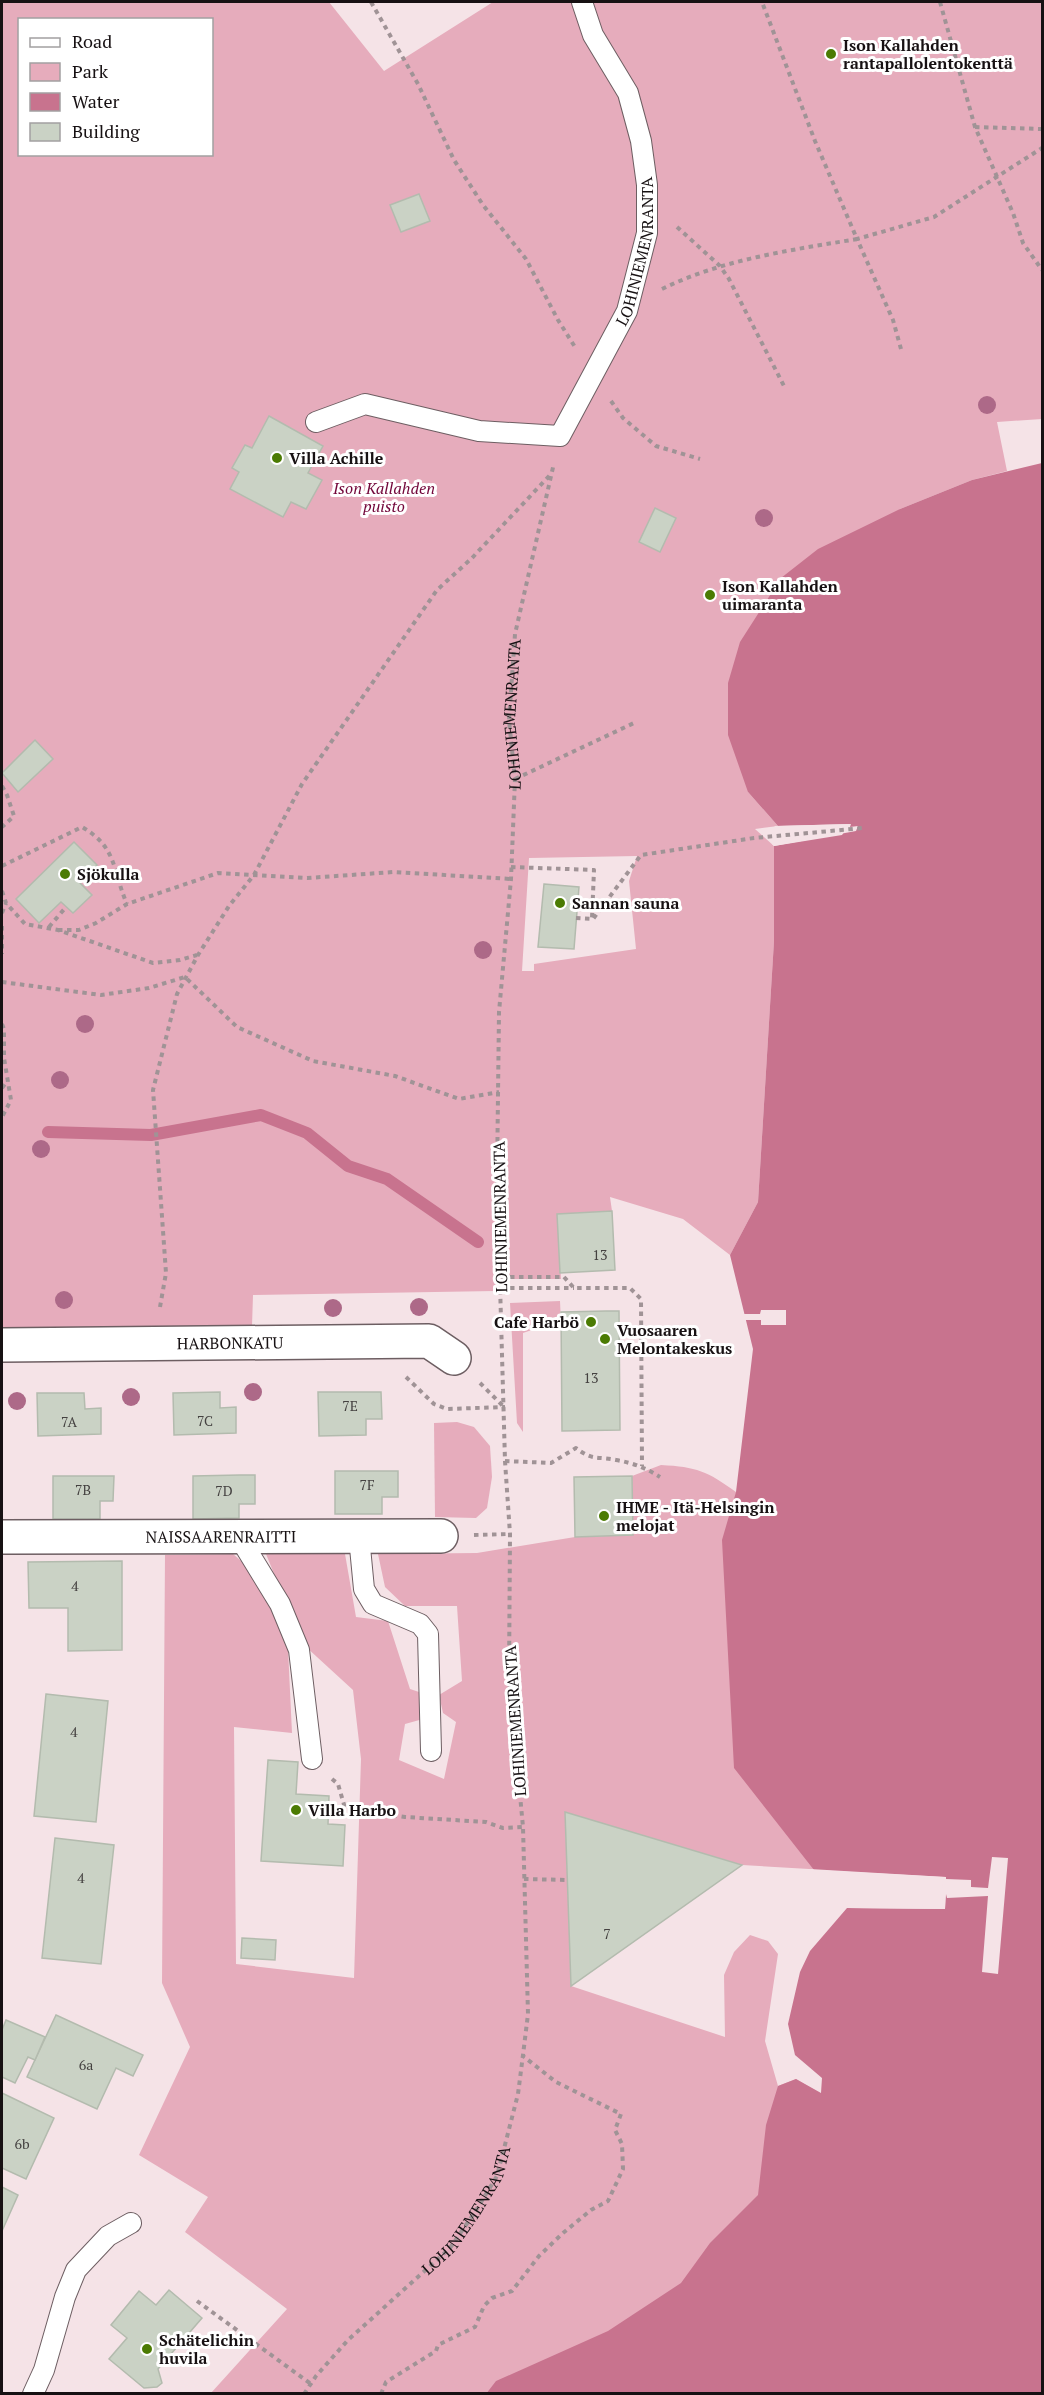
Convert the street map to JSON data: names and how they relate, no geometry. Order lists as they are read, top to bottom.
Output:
{
  "streets": {
    "street": ["HARBONKATU", "NAISSAARENRAITTI"],
    "lane": ["LOHINIEMENRANTA"]
  },
  "parks": ["Ison Kallahden puisto"],
  "places": [
    "Ison Kallahden rantapallolentokenttä",
    "Villa Achille",
    "Ison Kallahden uimaranta",
    "Sjökulla",
    "Sannan sauna",
    "Cafe Harbö",
    "Vuosaaren Melontakeskus",
    "IHME - Itä-Helsingin melojat",
    "Villa Harbo",
    "Schätelichin huvila"
  ],
  "house_numbers": [
    "13",
    "13",
    "7E",
    "7C",
    "7A",
    "7F",
    "7B",
    "7D",
    "4",
    "4",
    "4",
    "7",
    "6a",
    "6b"
  ],
  "legend": [
    "Road",
    "Park",
    "Water",
    "Building"
  ]
}
